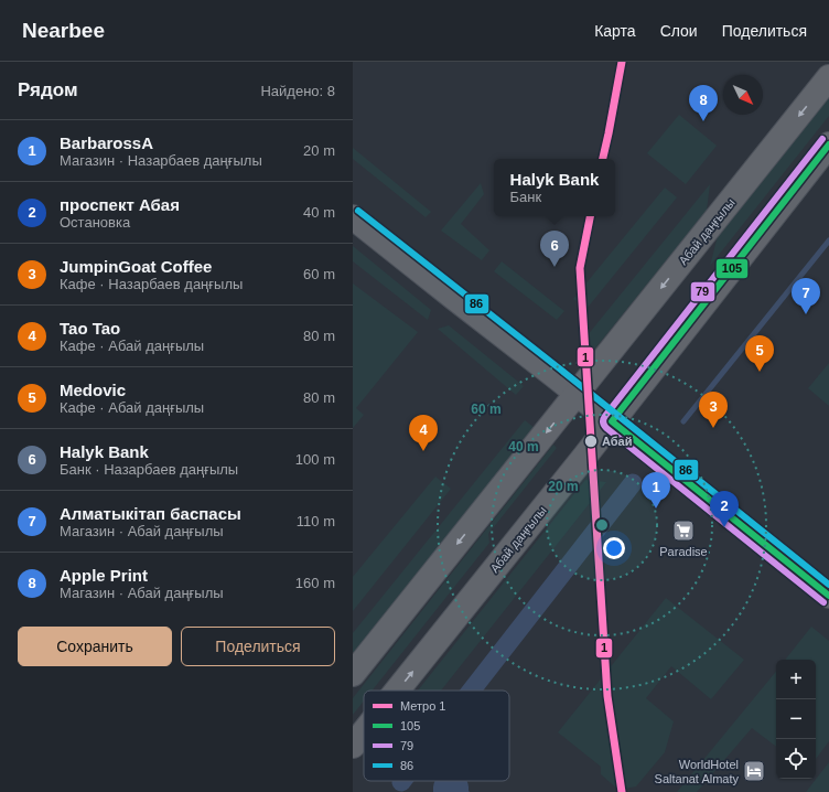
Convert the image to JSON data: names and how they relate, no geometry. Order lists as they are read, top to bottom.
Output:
{
  "streets": {
    "main road": ["Абай даңғылы"]
  },
  "places": {
    "other": ["Абай"],
    "supermarket": ["Paradise"],
    "hotel": ["WorldHotel Saltanat Almaty"]
  },
  "lines": [
    "metro line 1",
    "transit line 79",
    "transit line 105",
    "transit line 86"
  ],
  "legend": [
    "Метро 1",
    "105",
    "79",
    "86"
  ],
  "north": "bottom right",
  "page": {
    "header": "Nearbee",
    "nav": ["Карта", "Слои", "Поделиться"],
    "heading": ["Рядом", "Найдено: 8"],
    "pins": [
      "8",
      "6",
      "7",
      "5",
      "3",
      "4",
      "1",
      "2"
    ],
    "list": [
      {
        "mark": "1",
        "name": "BarbarossA",
        "note": "Магазин · Назарбаев даңғылы",
        "value": "20 m"
      },
      {
        "mark": "2",
        "name": "проспект Абая",
        "note": "Остановка",
        "value": "40 m"
      },
      {
        "mark": "3",
        "name": "JumpinGoat Coffee",
        "note": "Кафе · Назарбаев даңғылы",
        "value": "60 m"
      },
      {
        "mark": "4",
        "name": "Tao Tao",
        "note": "Кафе · Абай даңғылы",
        "value": "80 m"
      },
      {
        "mark": "5",
        "name": "Medovic",
        "note": "Кафе · Абай даңғылы",
        "value": "80 m"
      },
      {
        "mark": "6",
        "name": "Halyk Bank",
        "note": "Банк · Назарбаев даңғылы",
        "value": "100 m"
      },
      {
        "mark": "7",
        "name": "Алматыкітап баспасы",
        "note": "Магазин · Абай даңғылы",
        "value": "110 m"
      },
      {
        "mark": "8",
        "name": "Apple Print",
        "note": "Магазин · Абай даңғылы",
        "value": "160 m"
      }
    ],
    "popup": ["Halyk Bank", "Банк"],
    "buttons": ["Сохранить", "Поделиться"],
    "map_buttons": ["+", "−"]
  },
  "rings": ["60 m", "40 m", "20 m"]
}
